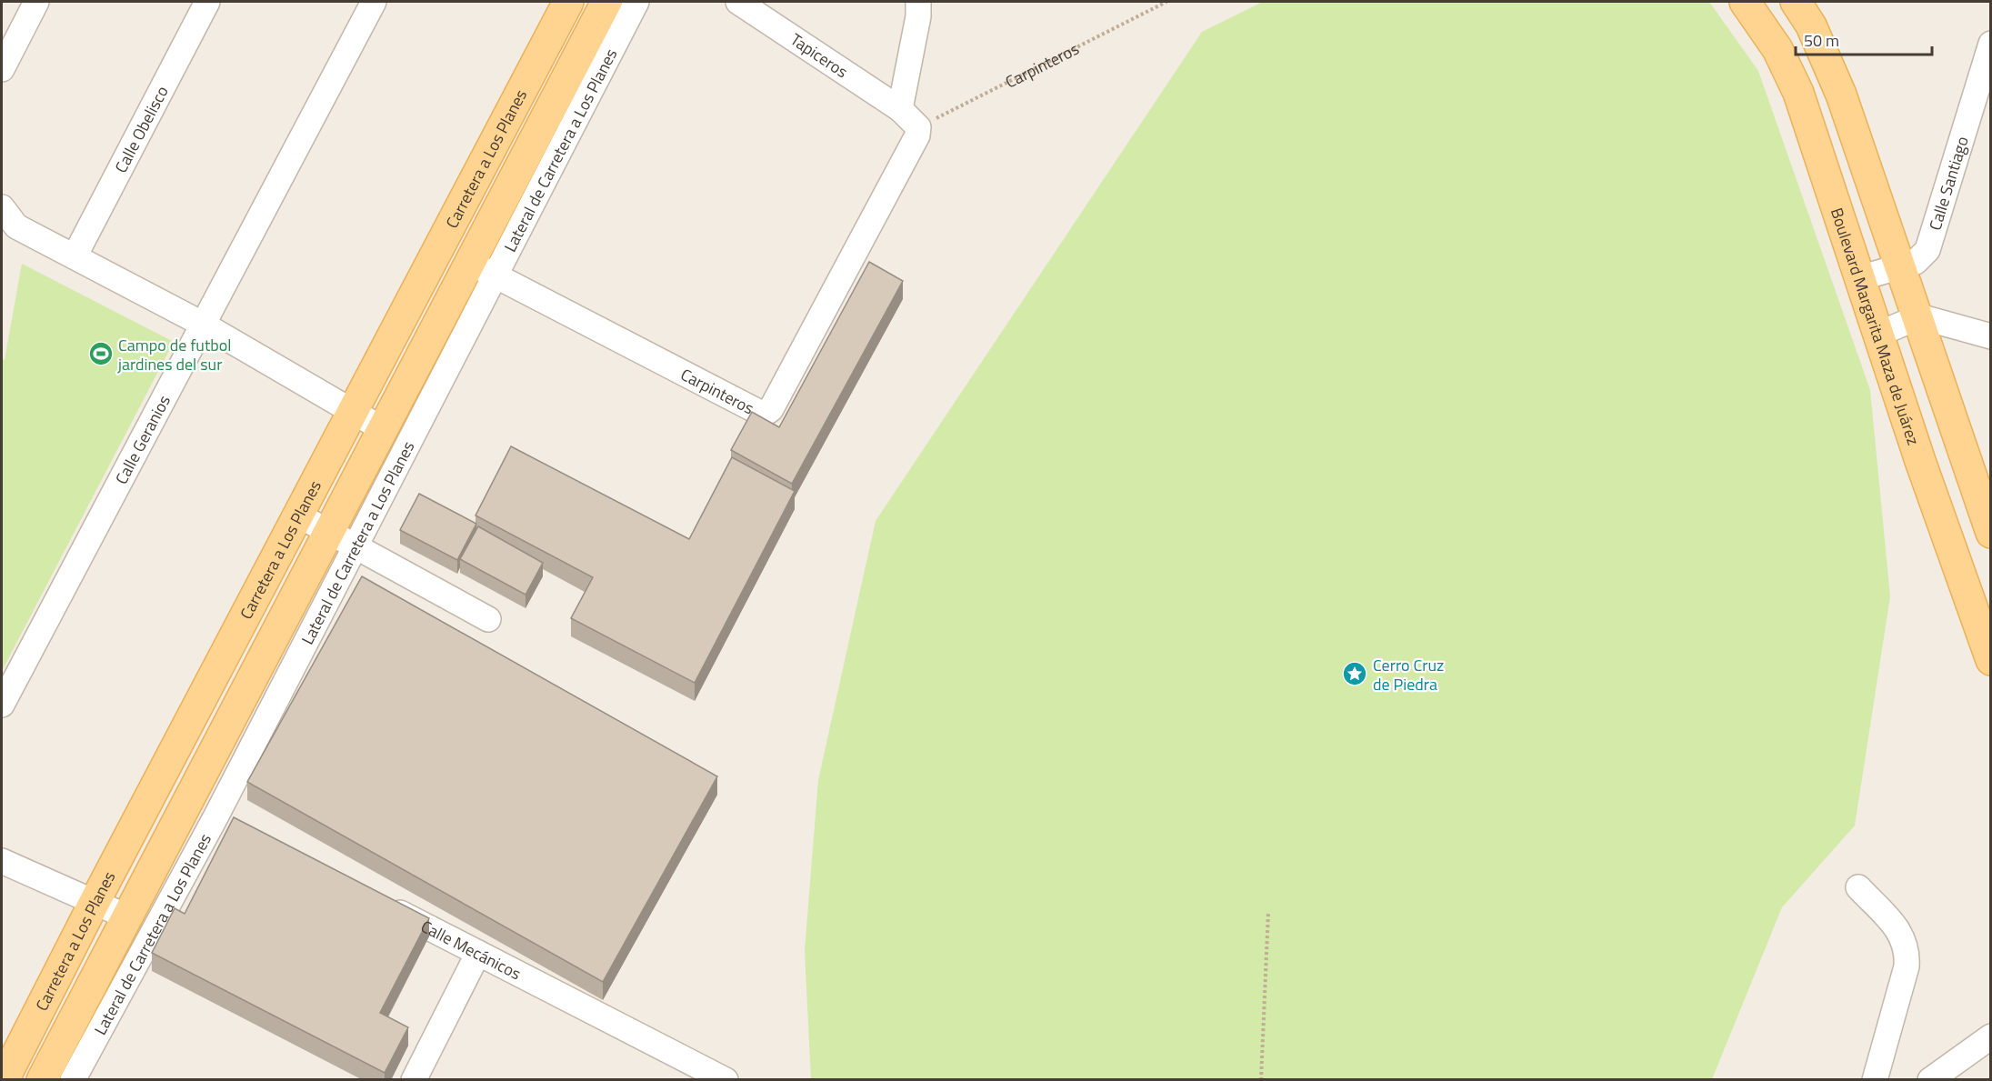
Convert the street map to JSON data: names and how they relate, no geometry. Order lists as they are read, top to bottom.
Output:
{
  "streets": {
    "main road": ["Carretera a Los Planes", "Boulevard Margarita Maza de Juárez"],
    "street": [
      "Tapiceros",
      "Carpinteros",
      "Calle Obelisco",
      "Lateral de Carretera a Los Planes",
      "Calle Santiago",
      "Calle Geranios",
      "Calle Mecánicos"
    ]
  },
  "crossings": [
    ["Carpinteros", "Lateral de Carretera a Los Planes"],
    ["Carpinteros", "Carretera a Los Planes"],
    ["Lateral de Carretera a Los Planes", "Carretera a Los Planes"],
    ["Calle Santiago", "Boulevard Margarita Maza de Juárez"]
  ],
  "places": {
    "sports": ["Campo de futbol jardines del sur"],
    "place": ["Cerro Cruz de Piedra"]
  },
  "scale_bar": "50 m"
}
